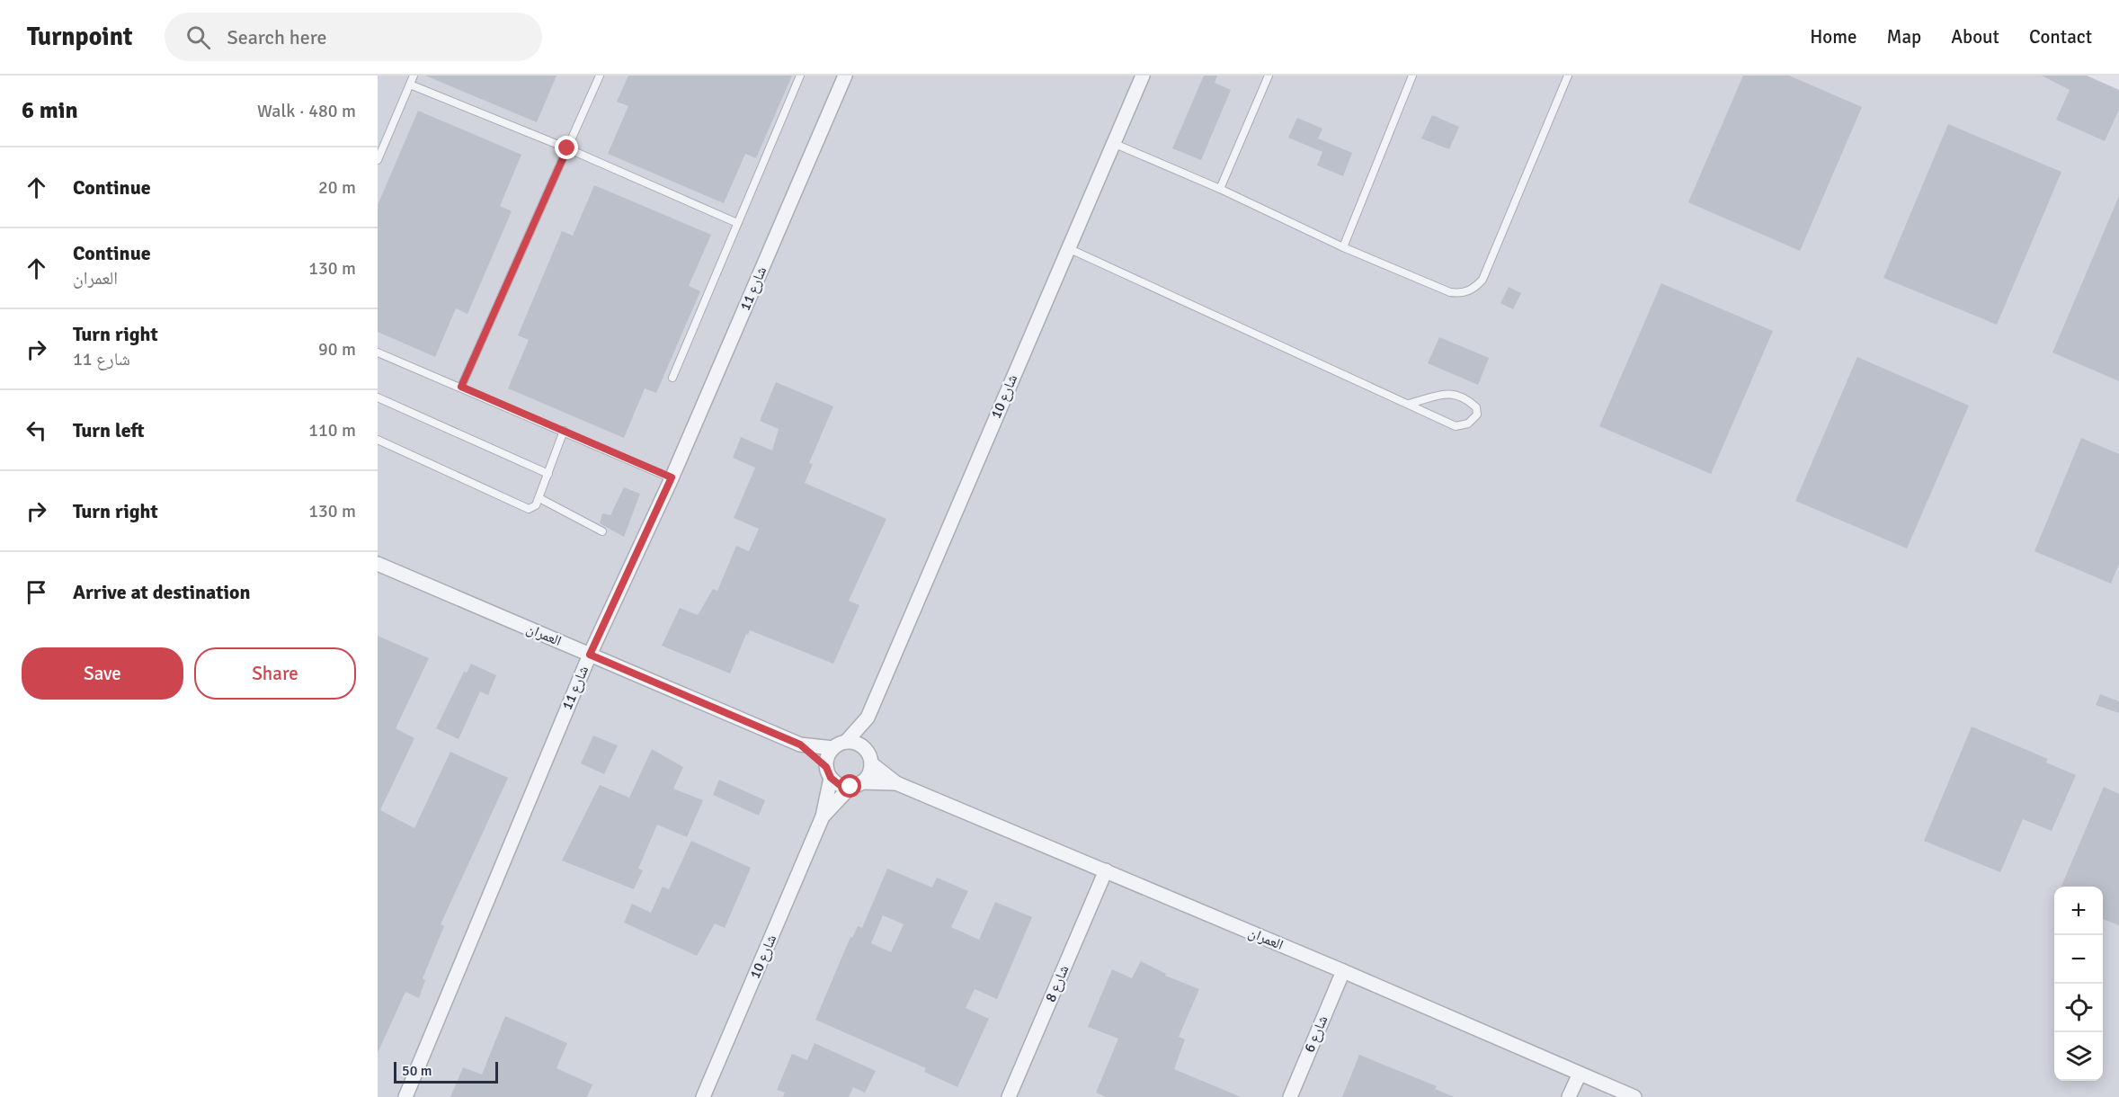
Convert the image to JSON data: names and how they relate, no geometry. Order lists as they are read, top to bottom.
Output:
{
  "streets": {
    "street": [
      "شارع 11",
      "شارع 10",
      "العمران",
      "شارع 8",
      "شارع 6"
    ]
  },
  "crossings": [
    ["شارع 11", "العمران"],
    ["شارع 10", "العمران"],
    ["العمران", "شارع 8"],
    ["العمران", "شارع 6"]
  ],
  "scale_bar": "50 m",
  "page": {
    "header": "Turnpoint",
    "search": "Search here",
    "nav": [
      "Home",
      "Map",
      "About",
      "Contact"
    ],
    "heading": ["6 min", "Walk · 480 m"],
    "list": [
      ["Continue", "20 m"],
      ["Continue", "العمران", "130 m"],
      ["Turn right", "شارع 11", "90 m"],
      ["Turn left", "110 m"],
      ["Turn right", "130 m"],
      "Arrive at destination"
    ],
    "buttons": ["Save", "Share"],
    "map_buttons": ["+", "−"],
    "scale": "50 m"
  }
}
